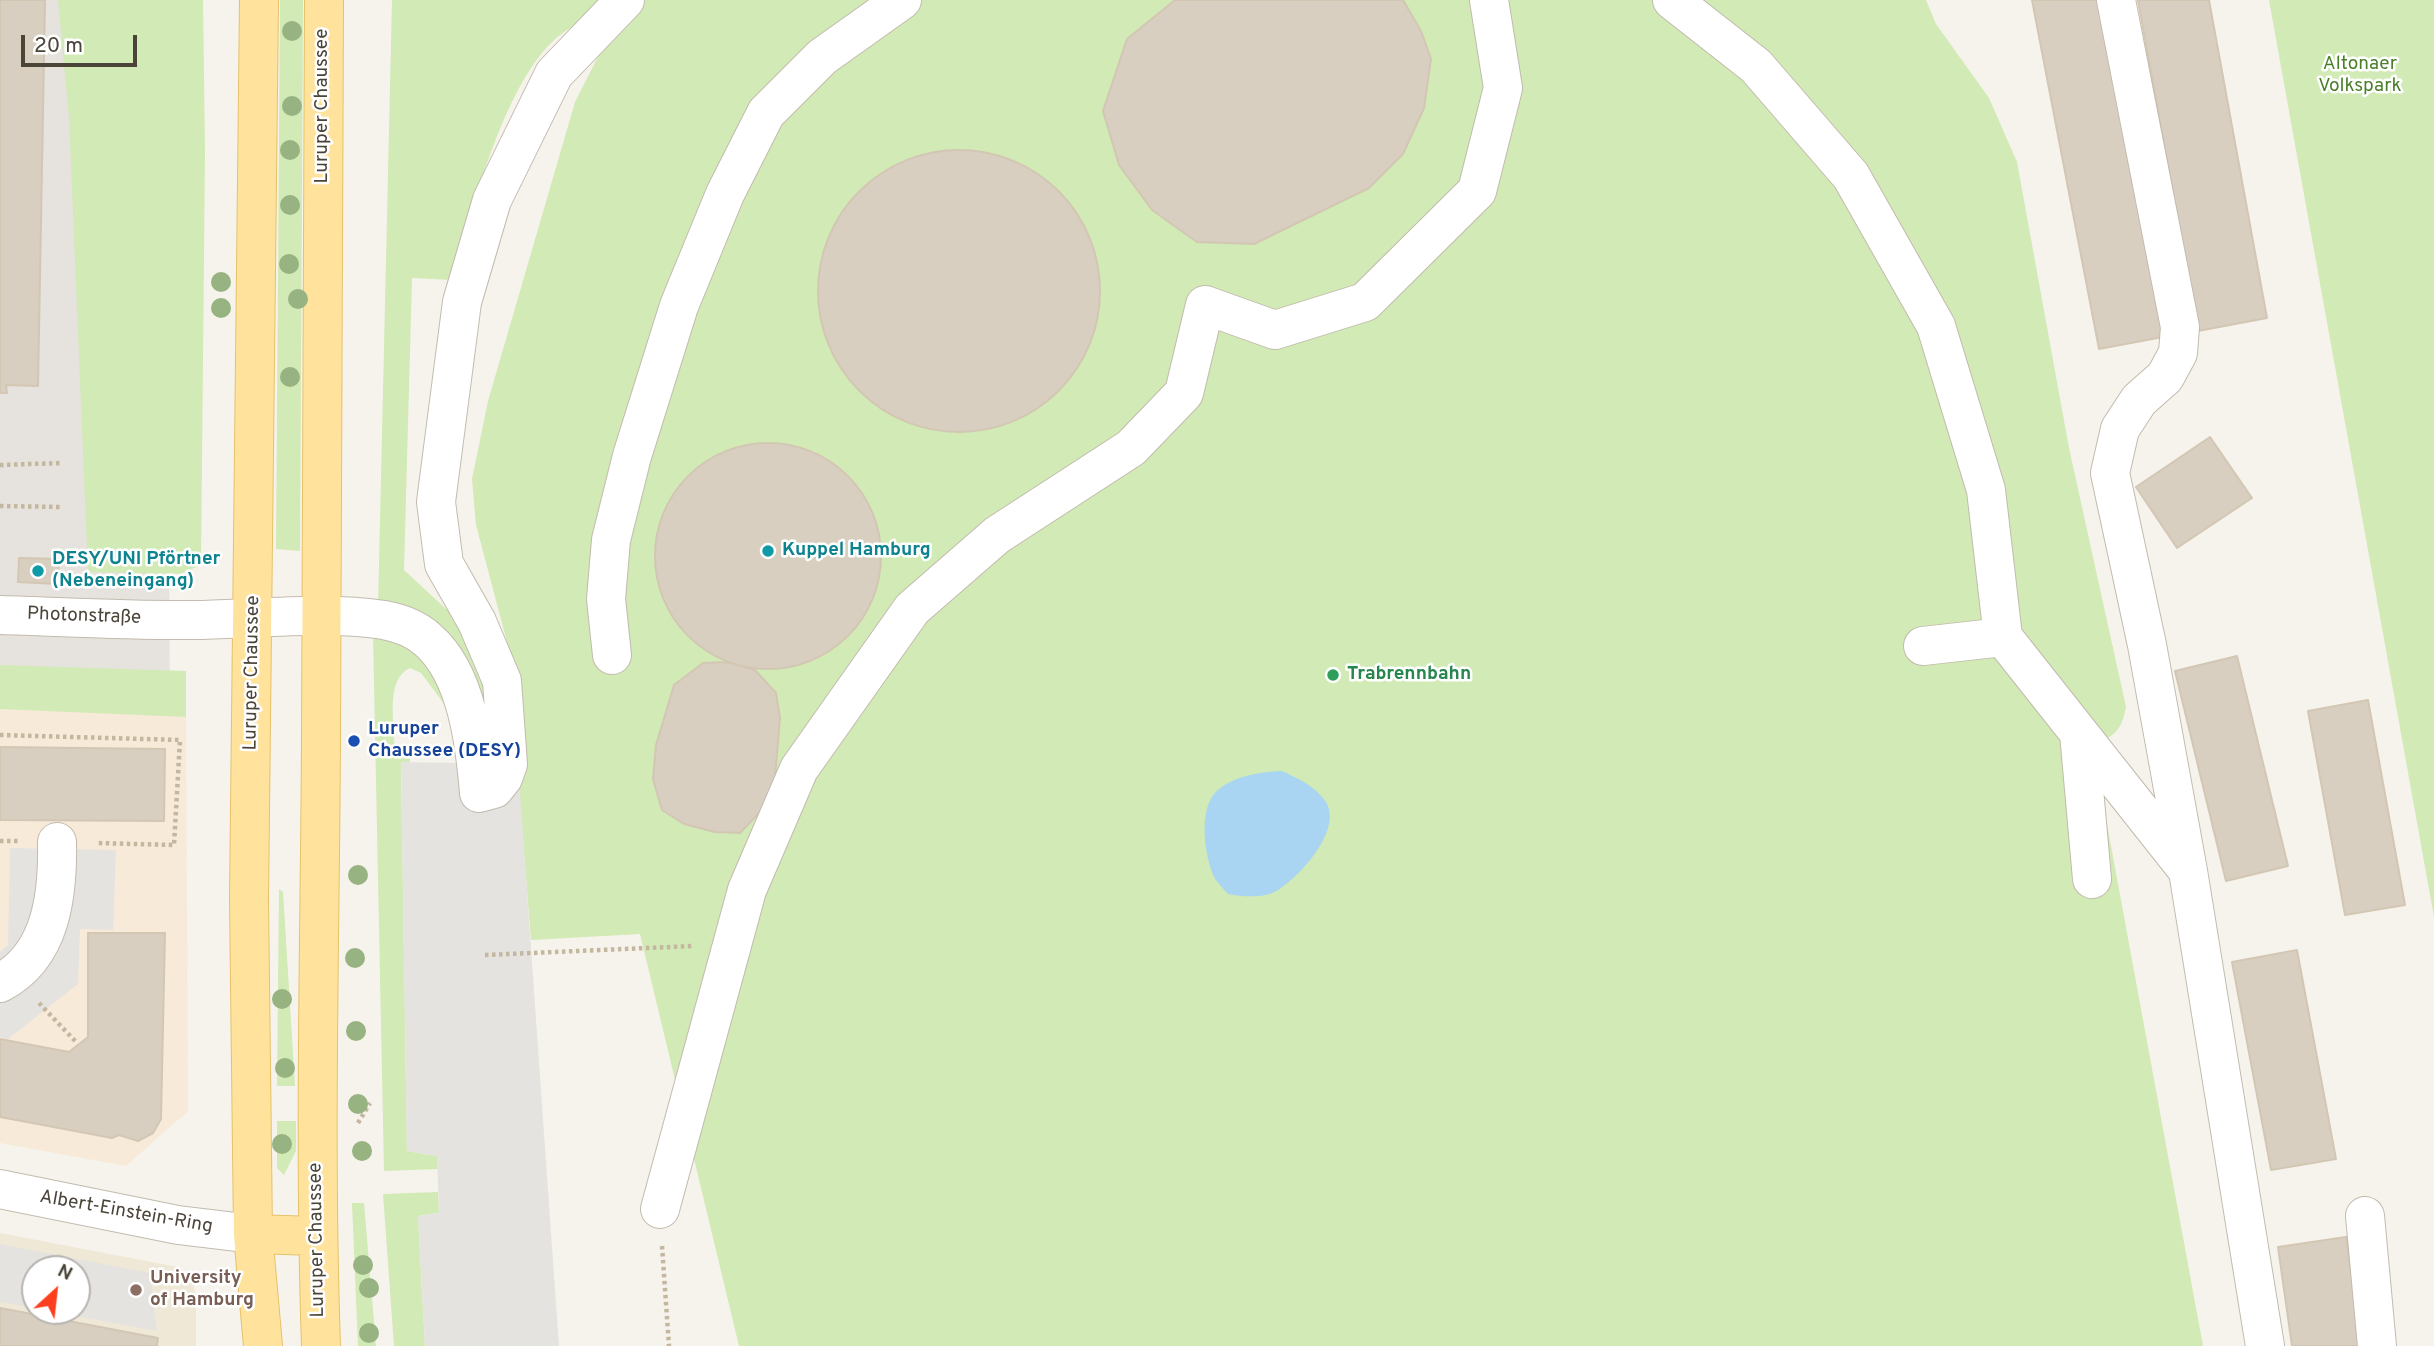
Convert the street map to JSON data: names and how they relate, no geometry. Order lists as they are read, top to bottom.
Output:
{
  "streets": {
    "main road": ["Luruper Chaussee"],
    "street": ["Photonstraße", "Albert-Einstein-Ring"]
  },
  "crossings": [
    ["Luruper Chaussee", "Photonstraße"],
    ["Luruper Chaussee", "Albert-Einstein-Ring"]
  ],
  "parks": ["Altonaer Volkspark"],
  "places": [
    "Kuppel Hamburg",
    "DESY/UNI Pförtner (Nebeneingang)",
    "Trabrennbahn",
    "Luruper Chaussee (DESY)",
    "University of Hamburg"
  ],
  "scale_bar": "20 m",
  "north": "top right"
}
